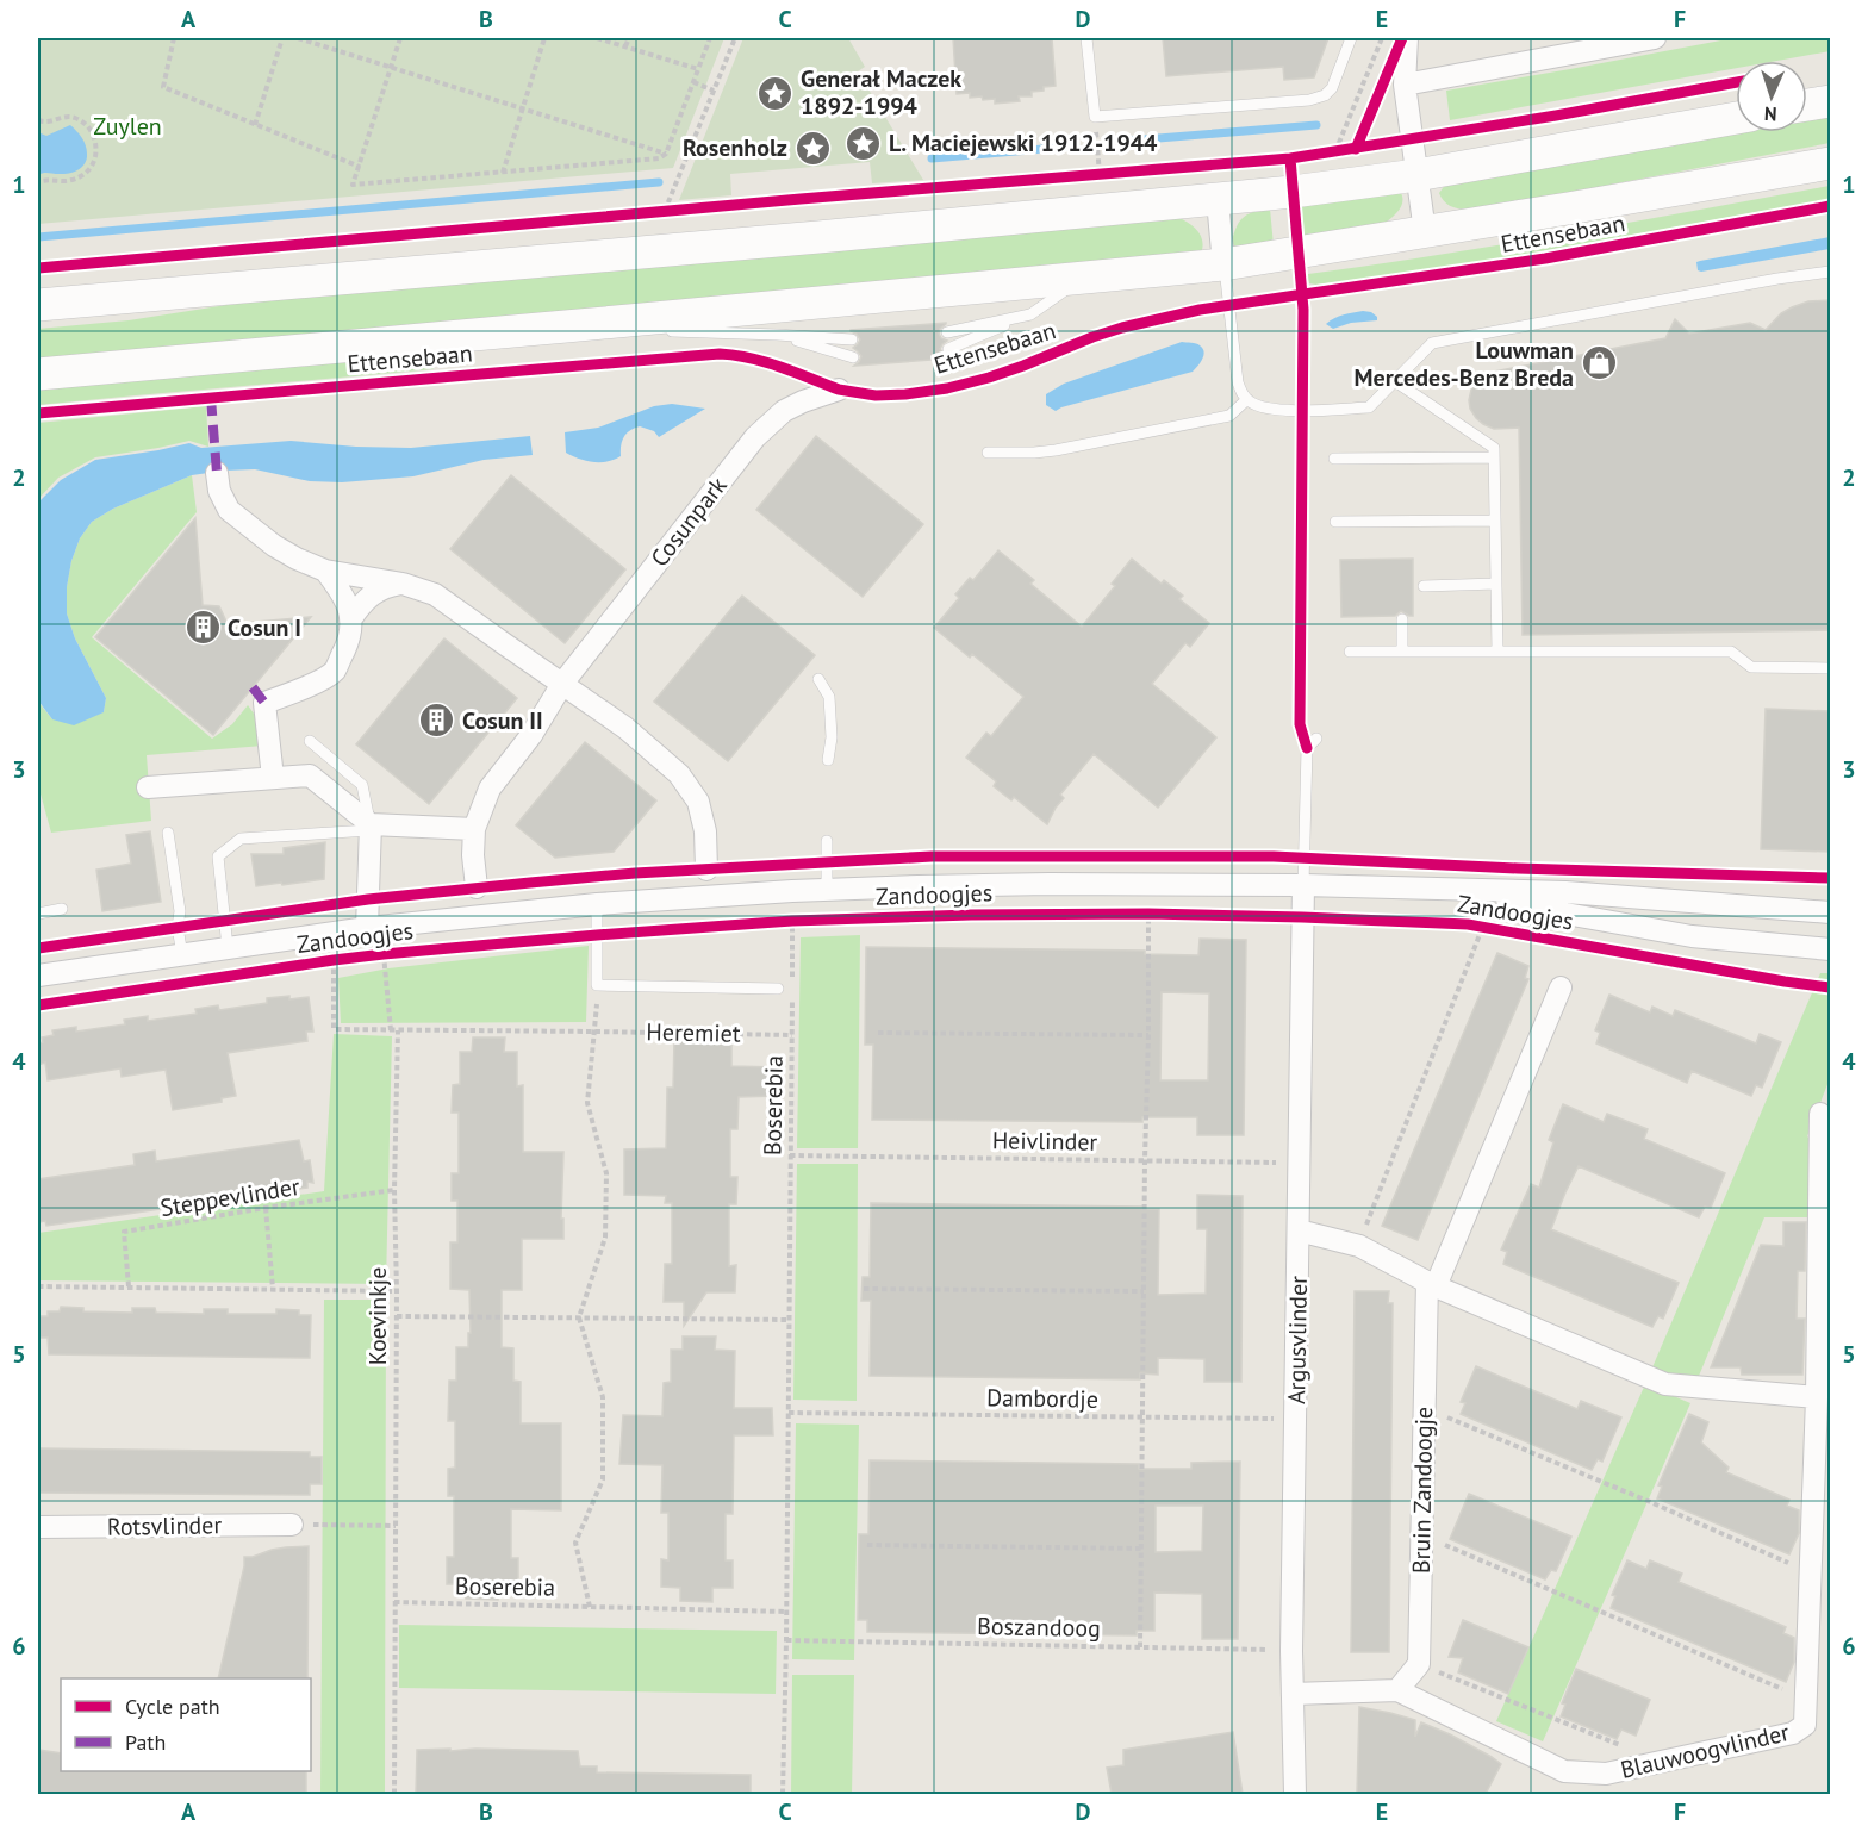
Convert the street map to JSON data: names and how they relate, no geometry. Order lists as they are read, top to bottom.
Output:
{
  "streets": {
    "main road": ["Ettensebaan"],
    "street": [
      "Cosunpark",
      "Zandoogjes",
      "Argusvlinder",
      "Bruin Zandoogje",
      "Rotsvlinder",
      "Blauwoogvlinder"
    ],
    "lane": ["Heremiet"],
    "path": [
      "Boserebia",
      "Heivlinder",
      "Steppevlinder",
      "Koevinkje",
      "Dambordje",
      "Boszandoog"
    ]
  },
  "crossings": [
    ["Zandoogjes", "Argusvlinder"],
    ["Heremiet", "Boserebia"],
    ["Boserebia", "Heivlinder"],
    ["Boserebia", "Koevinkje"],
    ["Boserebia", "Dambordje"],
    ["Boserebia", "Boszandoog"],
    ["Heivlinder", "Argusvlinder"],
    ["Steppevlinder", "Koevinkje"],
    ["Argusvlinder", "Dambordje"],
    ["Argusvlinder", "Boszandoog"],
    ["Argusvlinder", "Blauwoogvlinder"]
  ],
  "parks": ["Zuylen"],
  "places": {
    "place": ["Generał Maczek 1892-1994", "L. Maciejewski 1912-1944", "Rosenholz"],
    "shop": ["Louwman Mercedes-Benz Breda"],
    "building": ["Cosun I", "Cosun II"]
  },
  "legend": ["Cycle path", "Path"],
  "north": "bottom",
  "grid": {
    "columns": [
      "A",
      "B",
      "C",
      "D",
      "E",
      "F"
    ],
    "rows": [
      "1",
      "2",
      "3",
      "4",
      "5",
      "6"
    ]
  }
}
